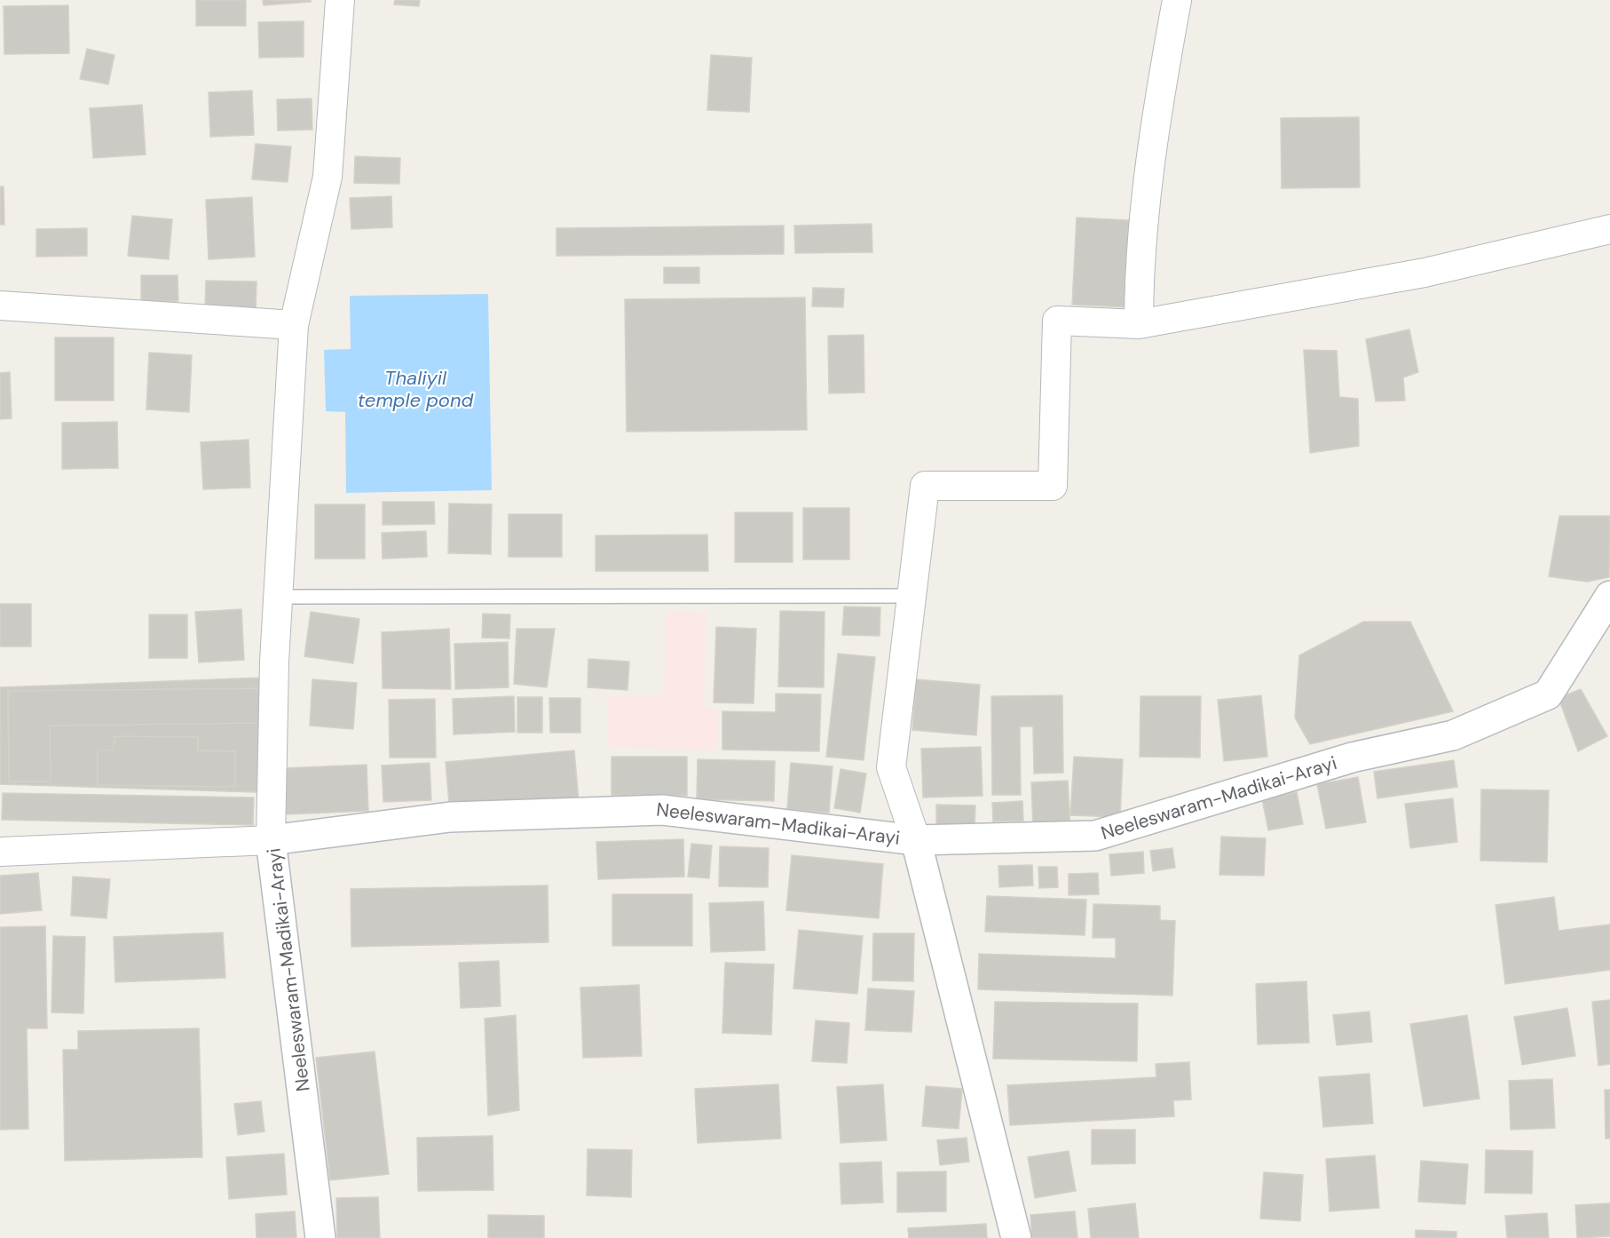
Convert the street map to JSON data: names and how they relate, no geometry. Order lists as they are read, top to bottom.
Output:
{
  "streets": {
    "main road": ["Neeleswaram-Madikai-Arayi"]
  },
  "water": ["Thaliyil temple pond"]
}
